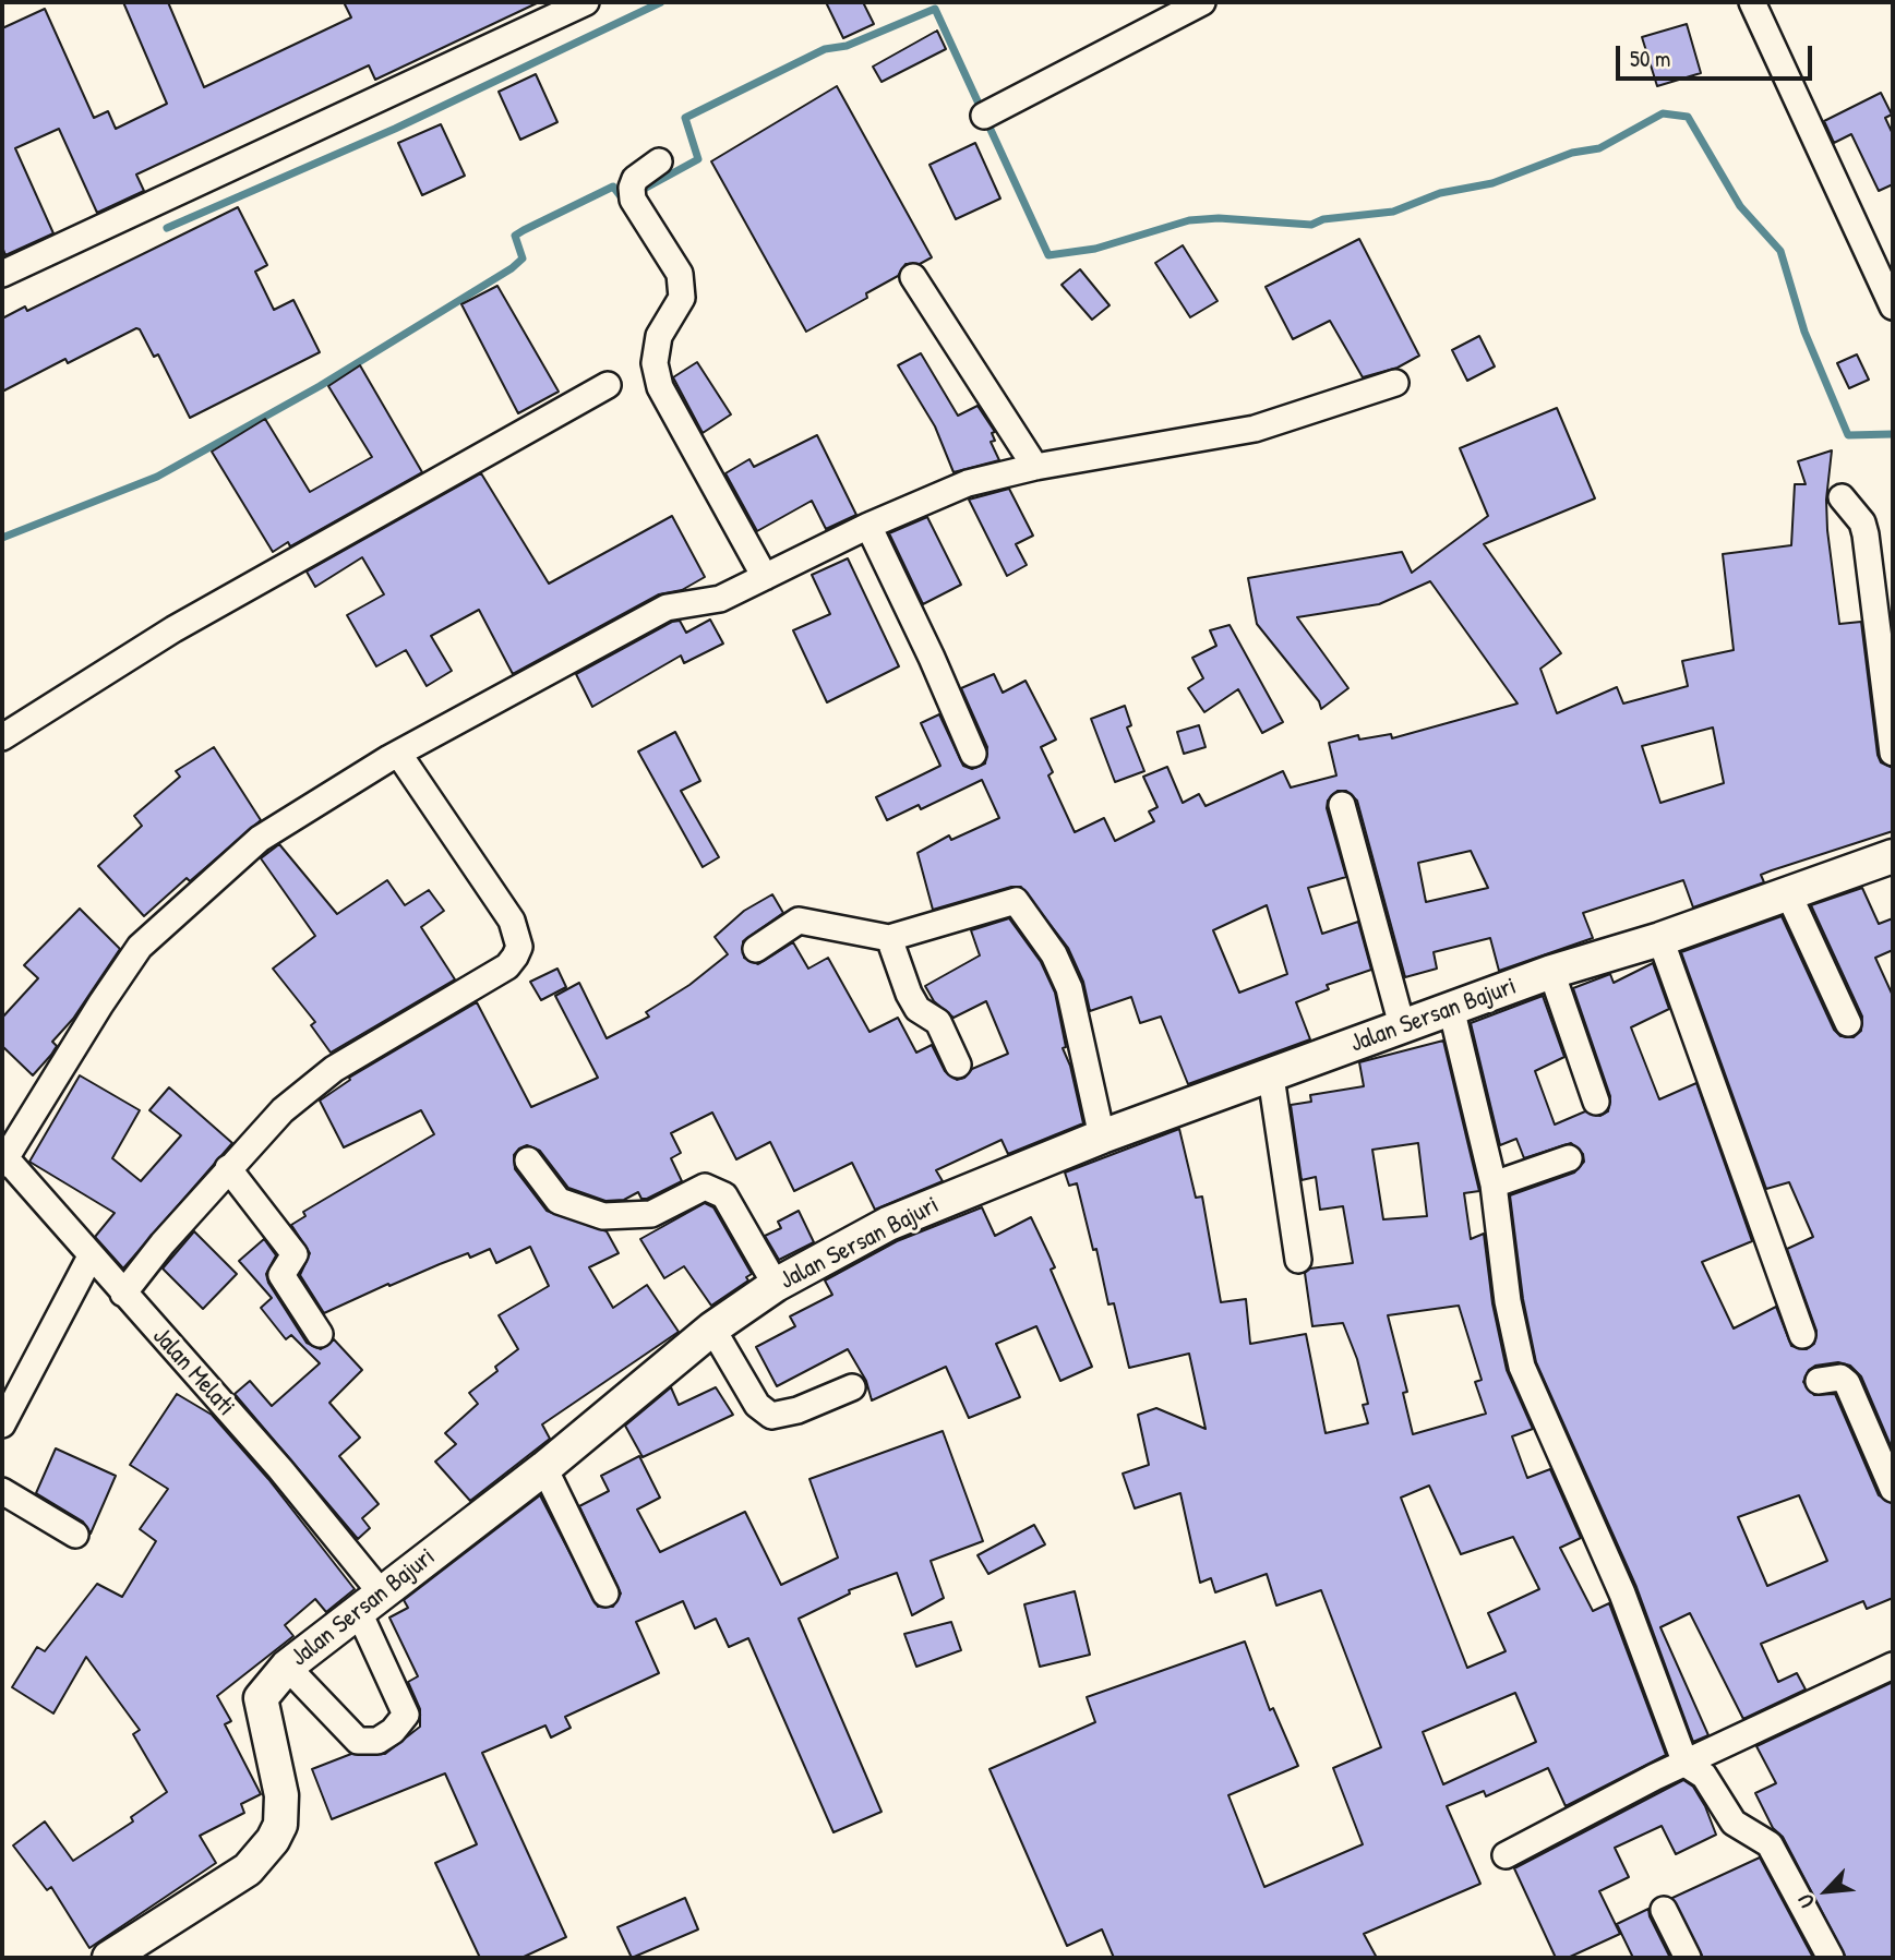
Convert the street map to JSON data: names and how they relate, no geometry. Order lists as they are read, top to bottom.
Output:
{
  "streets": {
    "main road": ["Jalan Sersan Bajuri"],
    "street": ["Jalan Melati"]
  },
  "crossings": [
    ["Jalan Sersan Bajuri", "Jalan Melati"]
  ],
  "scale_bar": "50 m",
  "north": "bottom left"
}
